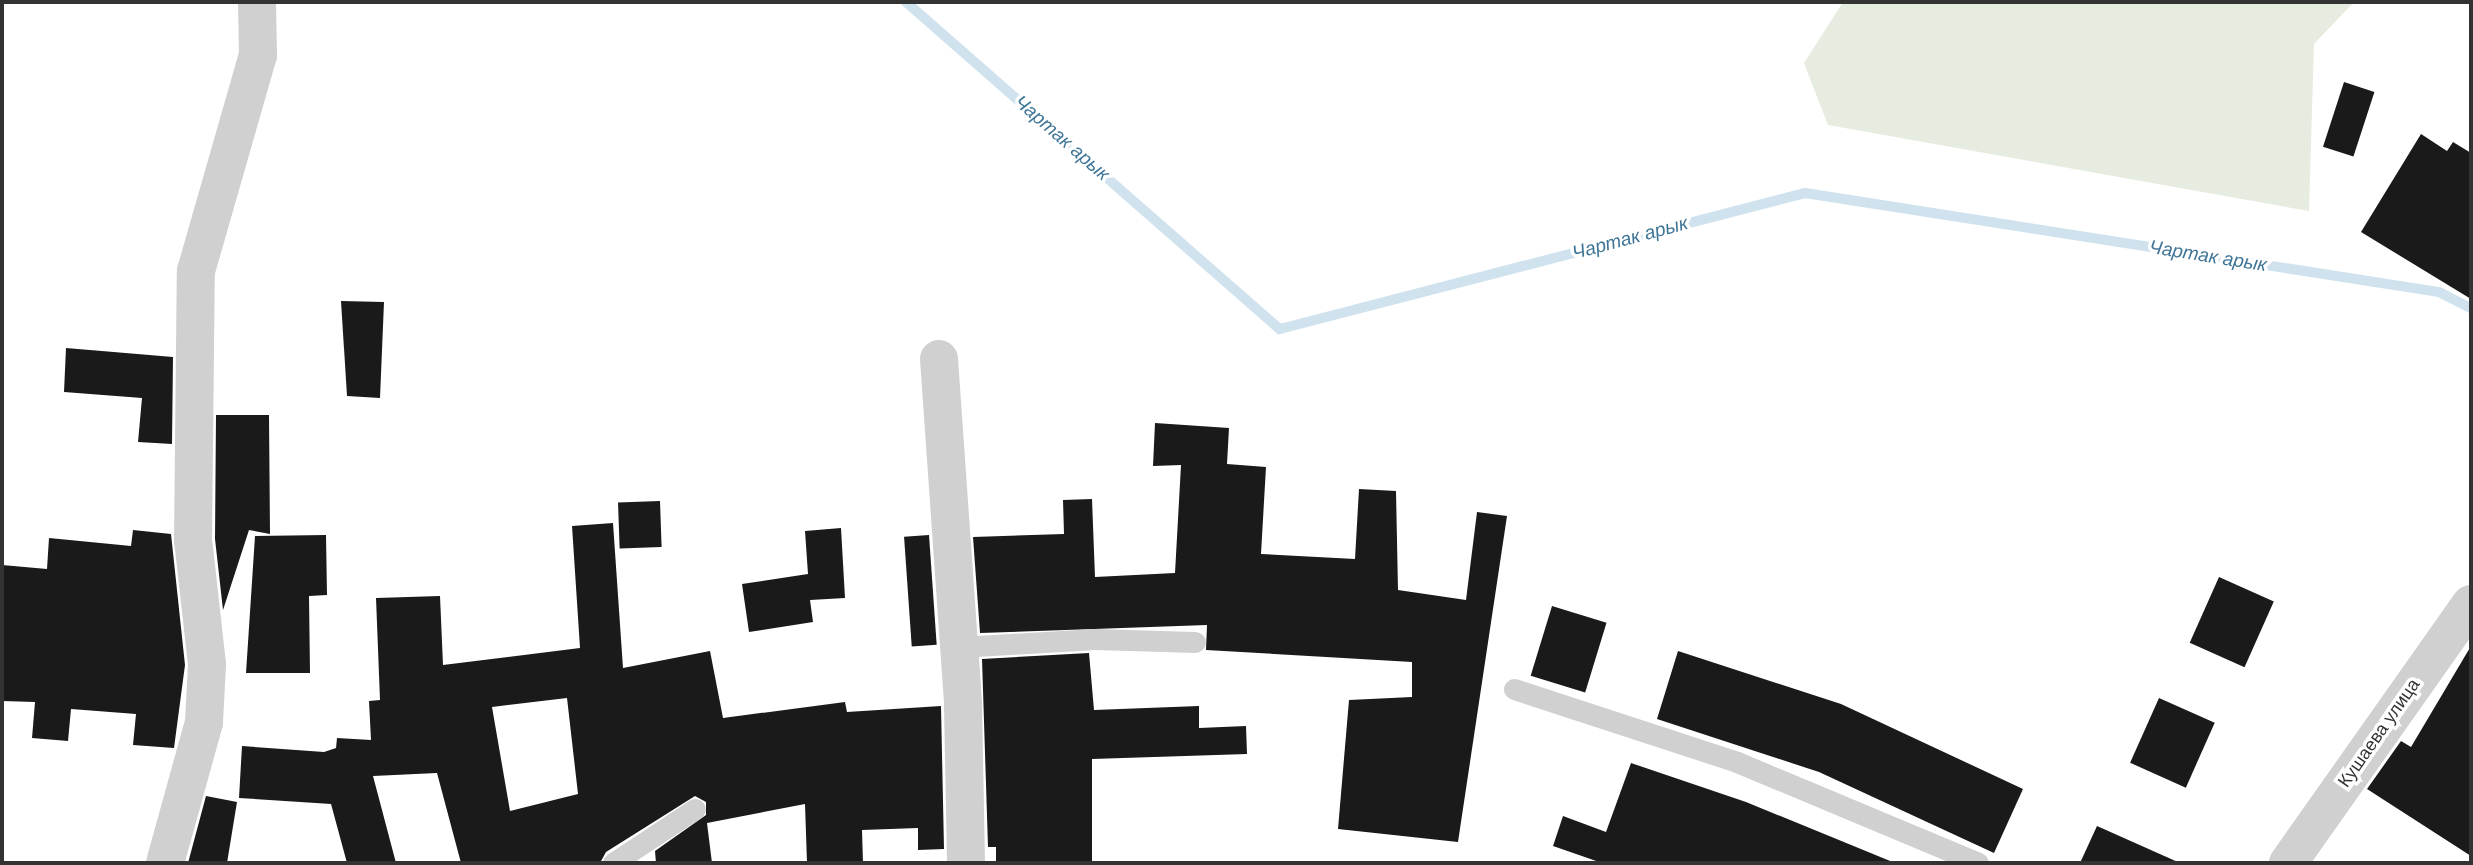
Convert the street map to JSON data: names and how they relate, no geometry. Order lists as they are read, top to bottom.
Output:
{
  "streets": {
    "street": ["Кушаева улица"]
  },
  "water": ["Чартак арык"]
}
